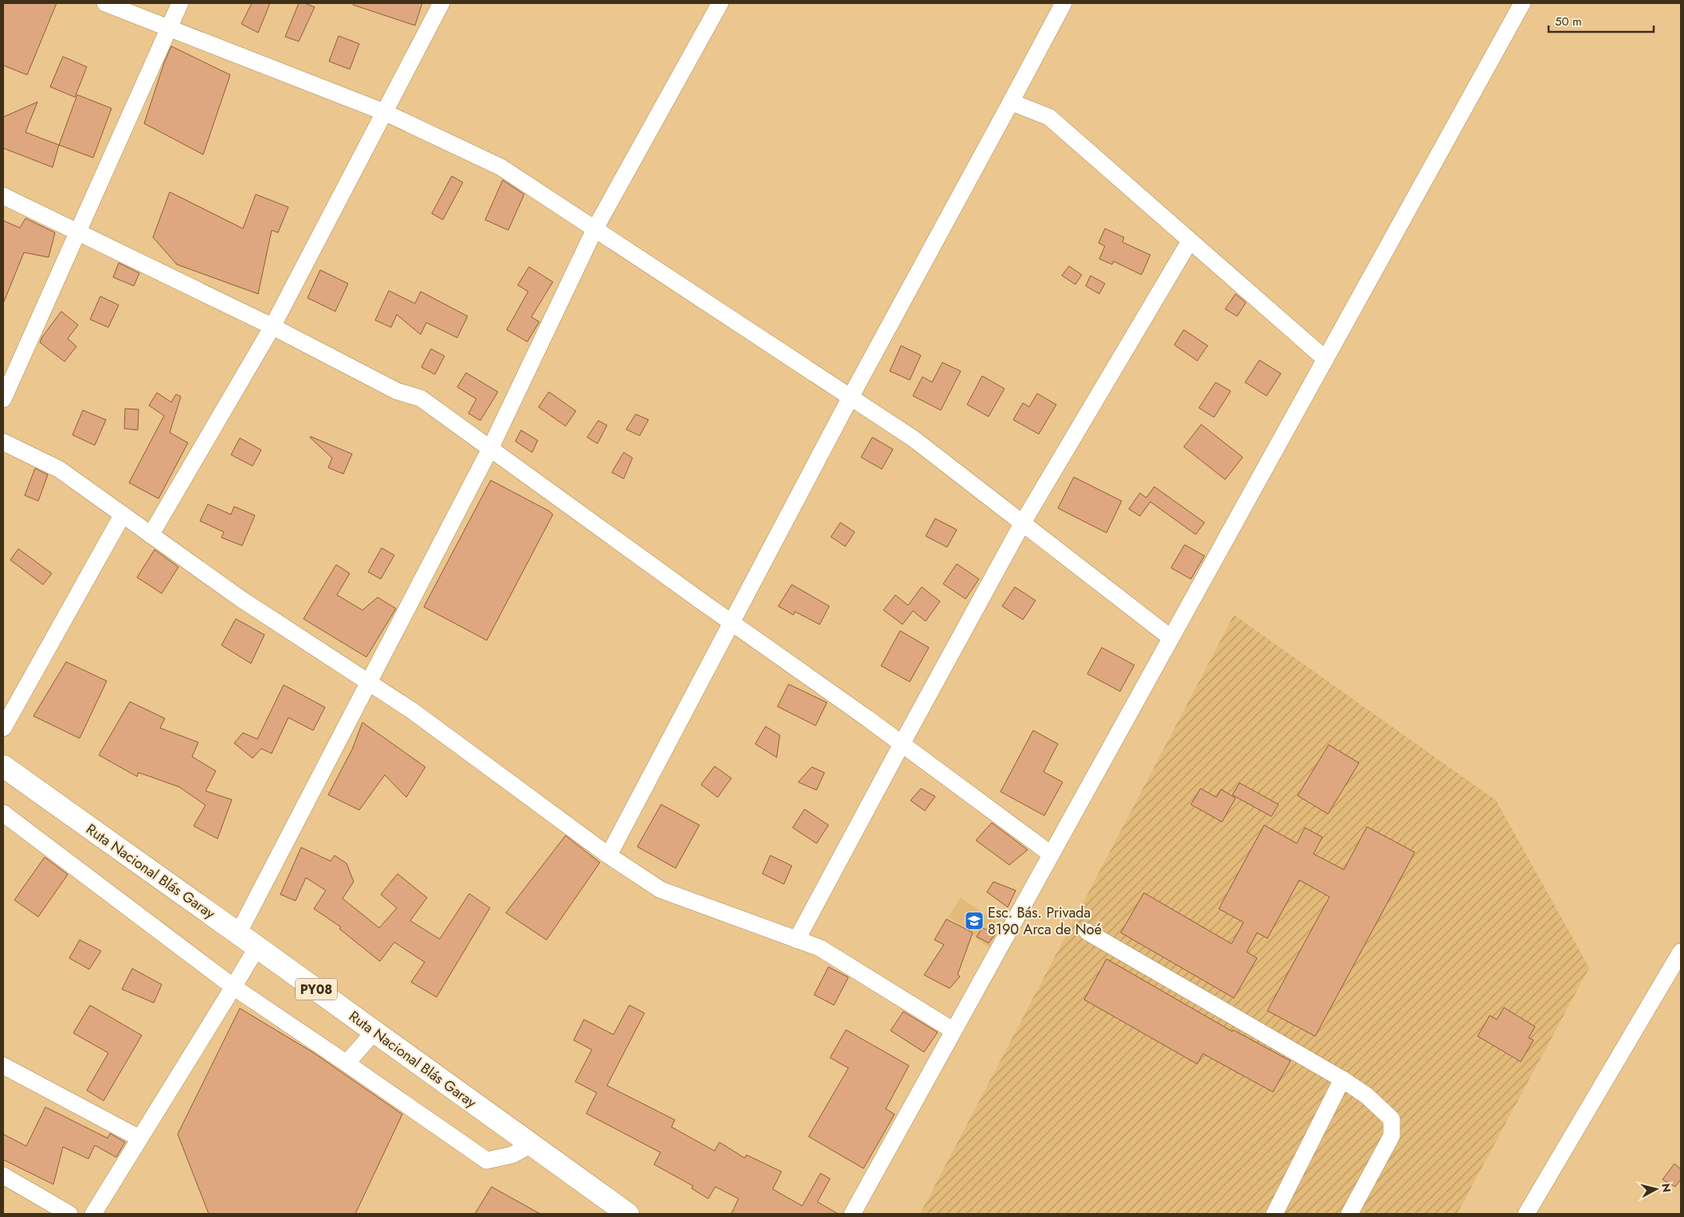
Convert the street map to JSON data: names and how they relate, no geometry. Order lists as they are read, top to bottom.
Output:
{
  "streets": {
    "highway": ["Ruta Nacional Blás Garay", "PY08"]
  },
  "places": {
    "school or university": ["Esc. Bás. Privada 8190 Arca de Noé"]
  },
  "scale_bar": "50 m",
  "north": "right"
}
